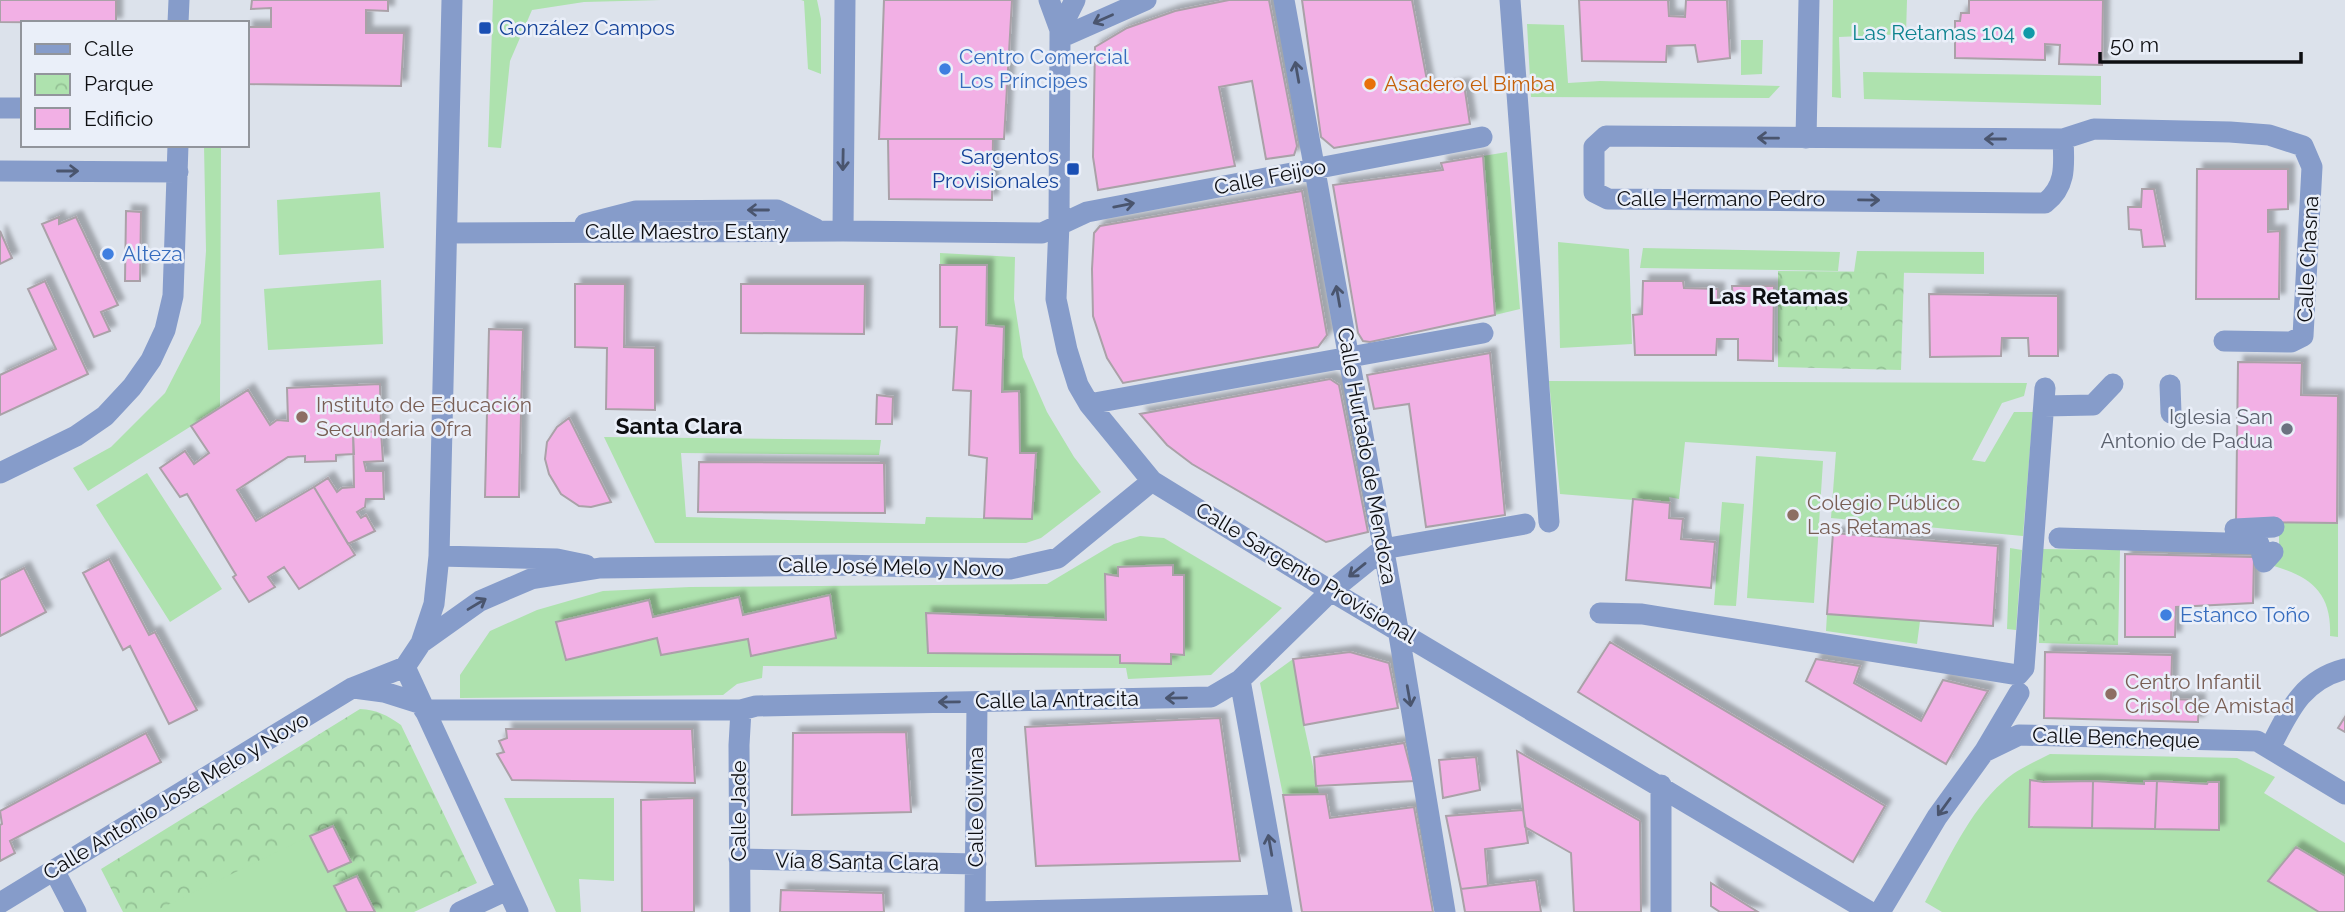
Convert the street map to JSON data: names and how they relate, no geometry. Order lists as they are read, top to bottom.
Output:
{
  "streets": {
    "street": [
      "Calle Feijoo",
      "Calle Hermano Pedro",
      "Calle Maestro Estany",
      "Calle Chasna",
      "Calle Hurtado de Mendoza",
      "Calle José Melo y Novo",
      "Calle Sargento Provisional",
      "Calle la Antracita",
      "Calle Bencheque",
      "Calle Antonio José Melo y Novo",
      "Calle Olivina",
      "Calle Jade",
      "Vía 8 Santa Clara"
    ]
  },
  "crossings": [
    ["Calle Feijoo", "Calle Maestro Estany"],
    ["Calle Feijoo", "Calle Hurtado de Mendoza"],
    ["Calle Feijoo", "Calle Sargento Provisional"],
    ["Calle Hermano Pedro", "Calle Chasna"],
    ["Calle Maestro Estany", "Calle Sargento Provisional"],
    ["Calle Hurtado de Mendoza", "Calle Sargento Provisional"],
    ["Calle Hurtado de Mendoza", "Calle la Antracita"],
    ["Calle José Melo y Novo", "Calle Sargento Provisional"],
    ["Calle Sargento Provisional", "Calle la Antracita"],
    ["Calle la Antracita", "Calle Olivina"],
    ["Calle la Antracita", "Calle Jade"],
    ["Calle Olivina", "Vía 8 Santa Clara"],
    ["Calle Jade", "Vía 8 Santa Clara"]
  ],
  "one_way": ["Calle Feijoo", "Calle la Antracita"],
  "districts": ["Las Retamas", "Santa Clara"],
  "places": {
    "transit": ["González Campos", "Sargentos Provisionales"],
    "other": [
      "Las Retamas 104",
      "Centro Comercial Los Príncipes",
      "Asadero el Bimba",
      "Alteza",
      "Instituto de Educación Secundaria Ofra",
      "Iglesia San Antonio de Padua",
      "Colegio Público Las Retamas",
      "Estanco Toño",
      "Centro Infantil Crisol de Amistad"
    ]
  },
  "legend": ["Calle", "Parque", "Edificio"],
  "scale_bar": "50 m"
}
